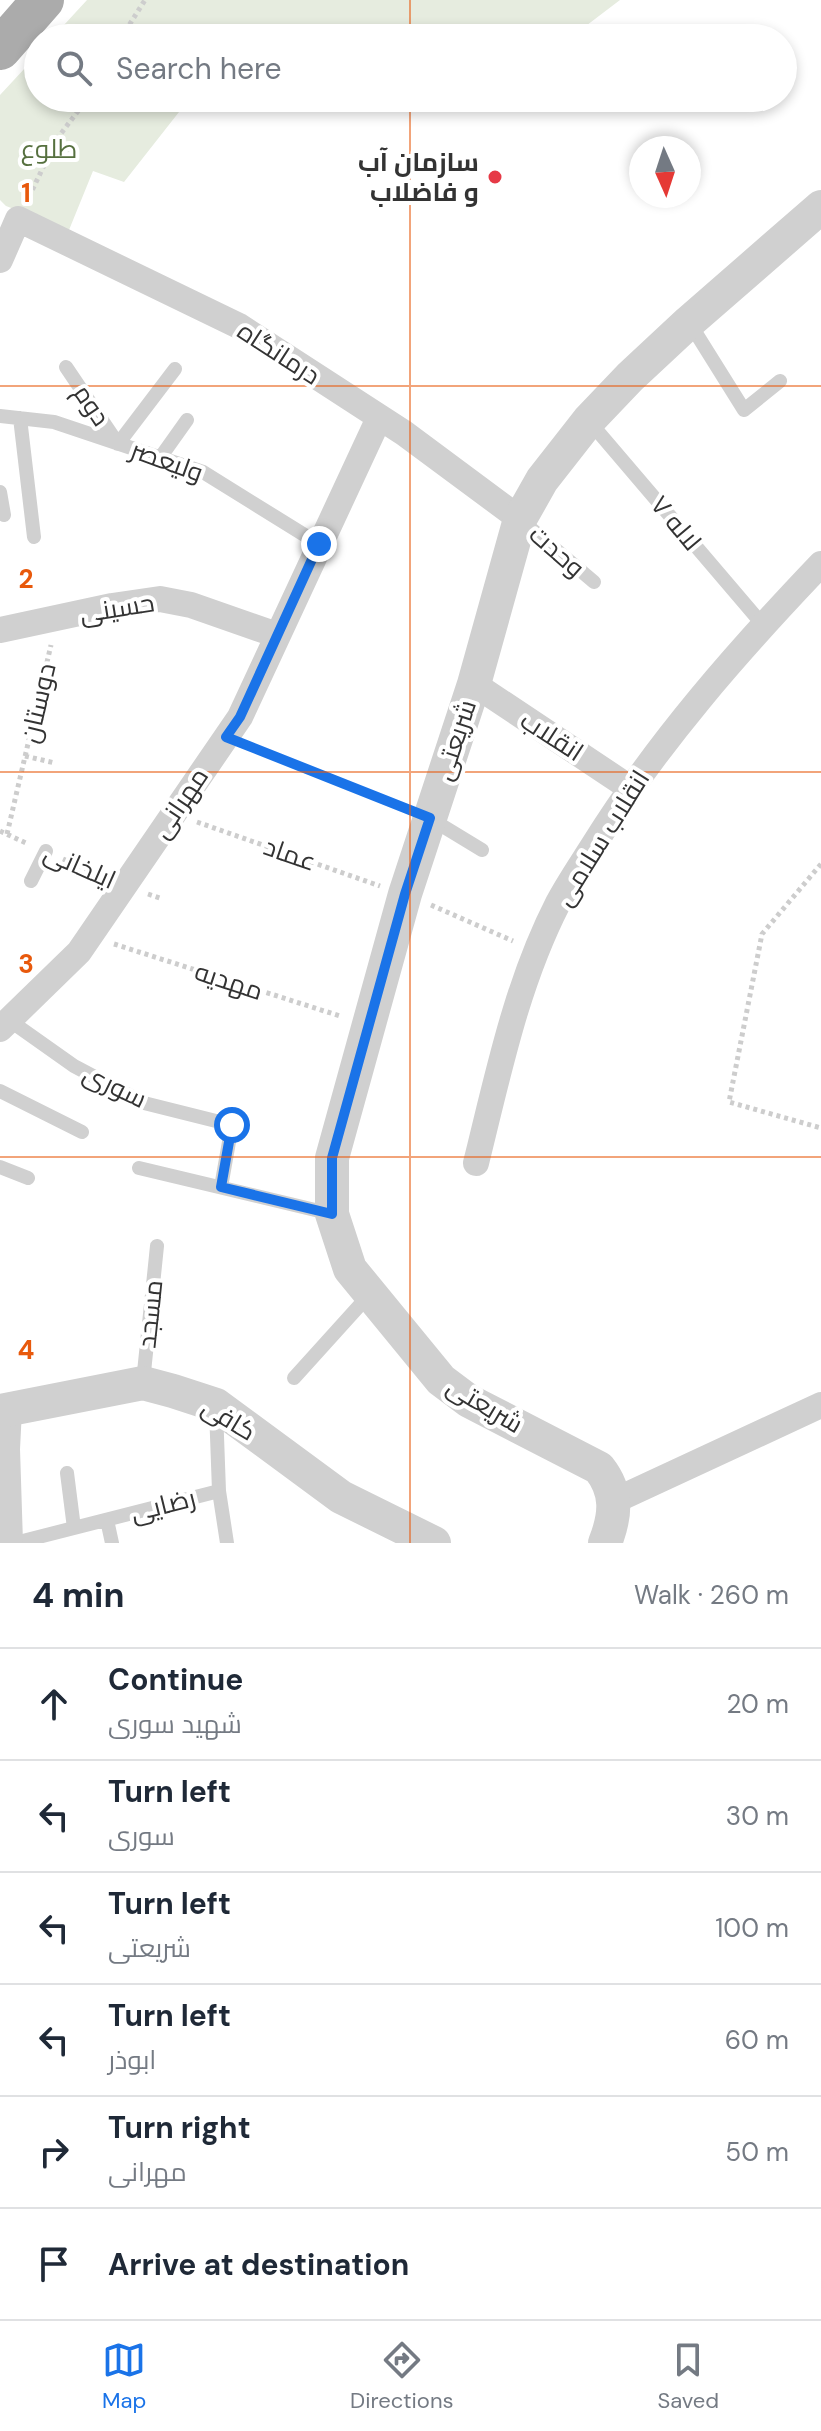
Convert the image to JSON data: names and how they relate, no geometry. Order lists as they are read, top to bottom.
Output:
{
  "streets": {
    "street": [
      "درمانگاه",
      "حسینی",
      "انقلاب",
      "شریعتی",
      "مهرانی",
      "انقلاب سلامی",
      "کافی"
    ],
    "lane": [
      "دوم",
      "ولیعصر",
      "لاله ۷",
      "وحدت",
      "سوری",
      "مسجد",
      "رضایی"
    ],
    "path": [
      "دوستان",
      "عماد",
      "ایلخانی",
      "مهدیه"
    ]
  },
  "crossings": [
    ["درمانگاه", "وحدت"],
    ["درمانگاه", "شریعتی"],
    ["درمانگاه", "مهرانی"],
    ["دوم", "ولیعصر"],
    ["ولیعصر", "مهرانی"],
    ["لاله ۷", "شریعتی"],
    ["لاله ۷", "انقلاب سلامی"],
    ["وحدت", "شریعتی"],
    ["حسینی", "دوستان"],
    ["حسینی", "مهرانی"],
    ["دوستان", "ایلخانی"],
    ["انقلاب", "شریعتی"],
    ["انقلاب", "انقلاب سلامی"],
    ["شریعتی", "عماد"],
    ["شریعتی", "مهدیه"],
    ["مهرانی", "عماد"],
    ["مهرانی", "ایلخانی"],
    ["مهرانی", "مهدیه"],
    ["مهرانی", "سوری"],
    ["انقلاب سلامی", "عماد"],
    ["مسجد", "کافی"]
  ],
  "parks": ["طلوع"],
  "places": ["سازمان آب و فاضلاب"],
  "north": "bottom",
  "page": {
    "search": "Search here",
    "heading": ["4 min", "Walk · 260 m"],
    "list": [
      ["Continue", "شهید سوری", "20 m"],
      ["Turn left", "سوری", "30 m"],
      ["Turn left", "شریعتی", "100 m"],
      ["Turn left", "ابوذر", "60 m"],
      ["Turn right", "مهرانی", "50 m"],
      "Arrive at destination"
    ],
    "nav": ["Map", "Directions", "Saved"]
  },
  "grid": {
    "rows": [
      "1",
      "2",
      "3",
      "4"
    ]
  }
}
